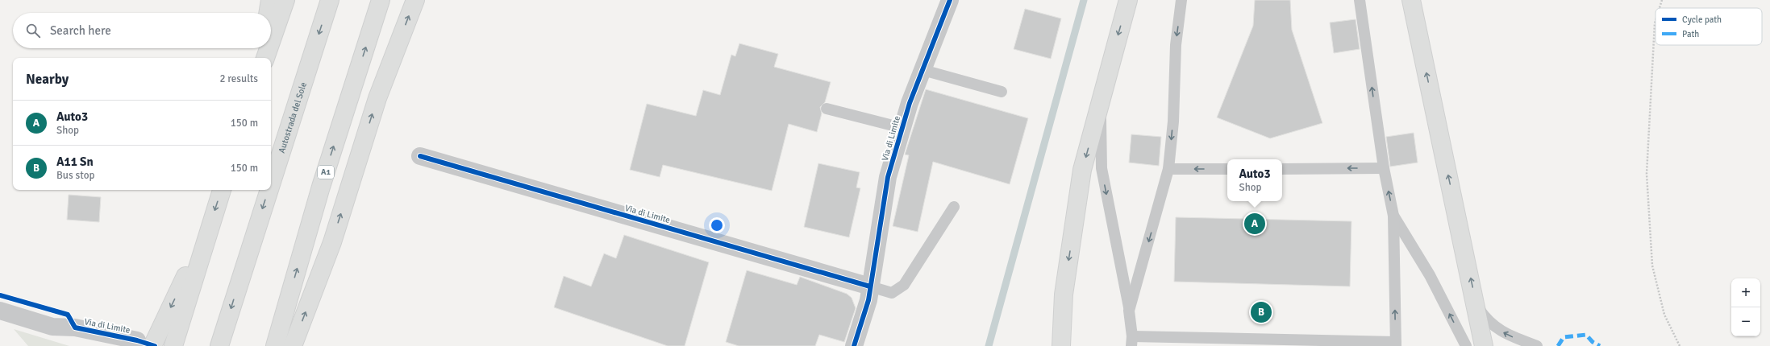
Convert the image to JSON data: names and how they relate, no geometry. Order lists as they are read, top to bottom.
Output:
{
  "streets": {
    "highway": ["Autostrada del Sole", "A1"],
    "street": ["Via di Limite"]
  },
  "legend": ["Cycle path", "Path"],
  "page": {
    "search": "Search here",
    "heading": ["Nearby", "2 results"],
    "list": [
      {
        "mark": "A",
        "name": "Auto3",
        "note": "Shop",
        "value": "150 m"
      },
      {
        "mark": "B",
        "name": "A11 Sn",
        "note": "Bus stop",
        "value": "150 m"
      }
    ],
    "popup": ["Auto3", "Shop"],
    "pins": ["A", "B"],
    "map_buttons": ["+", "−"]
  }
}
